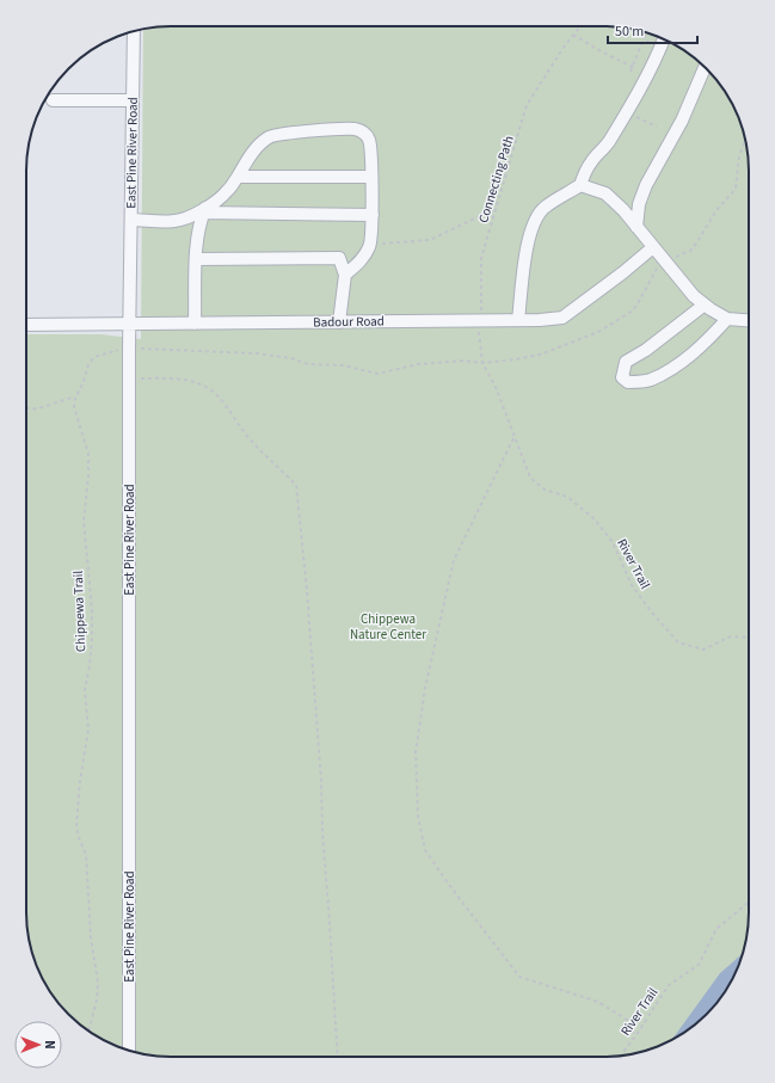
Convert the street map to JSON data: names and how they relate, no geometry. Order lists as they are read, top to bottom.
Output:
{
  "streets": {
    "street": ["East Pine River Road", "Badour Road"],
    "path": ["Connecting Path", "River Trail", "Chippewa Trail"]
  },
  "crossings": [
    ["East Pine River Road", "Badour Road"],
    ["Connecting Path", "Badour Road"],
    ["Connecting Path", "River Trail"]
  ],
  "parks": ["Chippewa Nature Center"],
  "scale_bar": "50 m",
  "north": "right"
}
